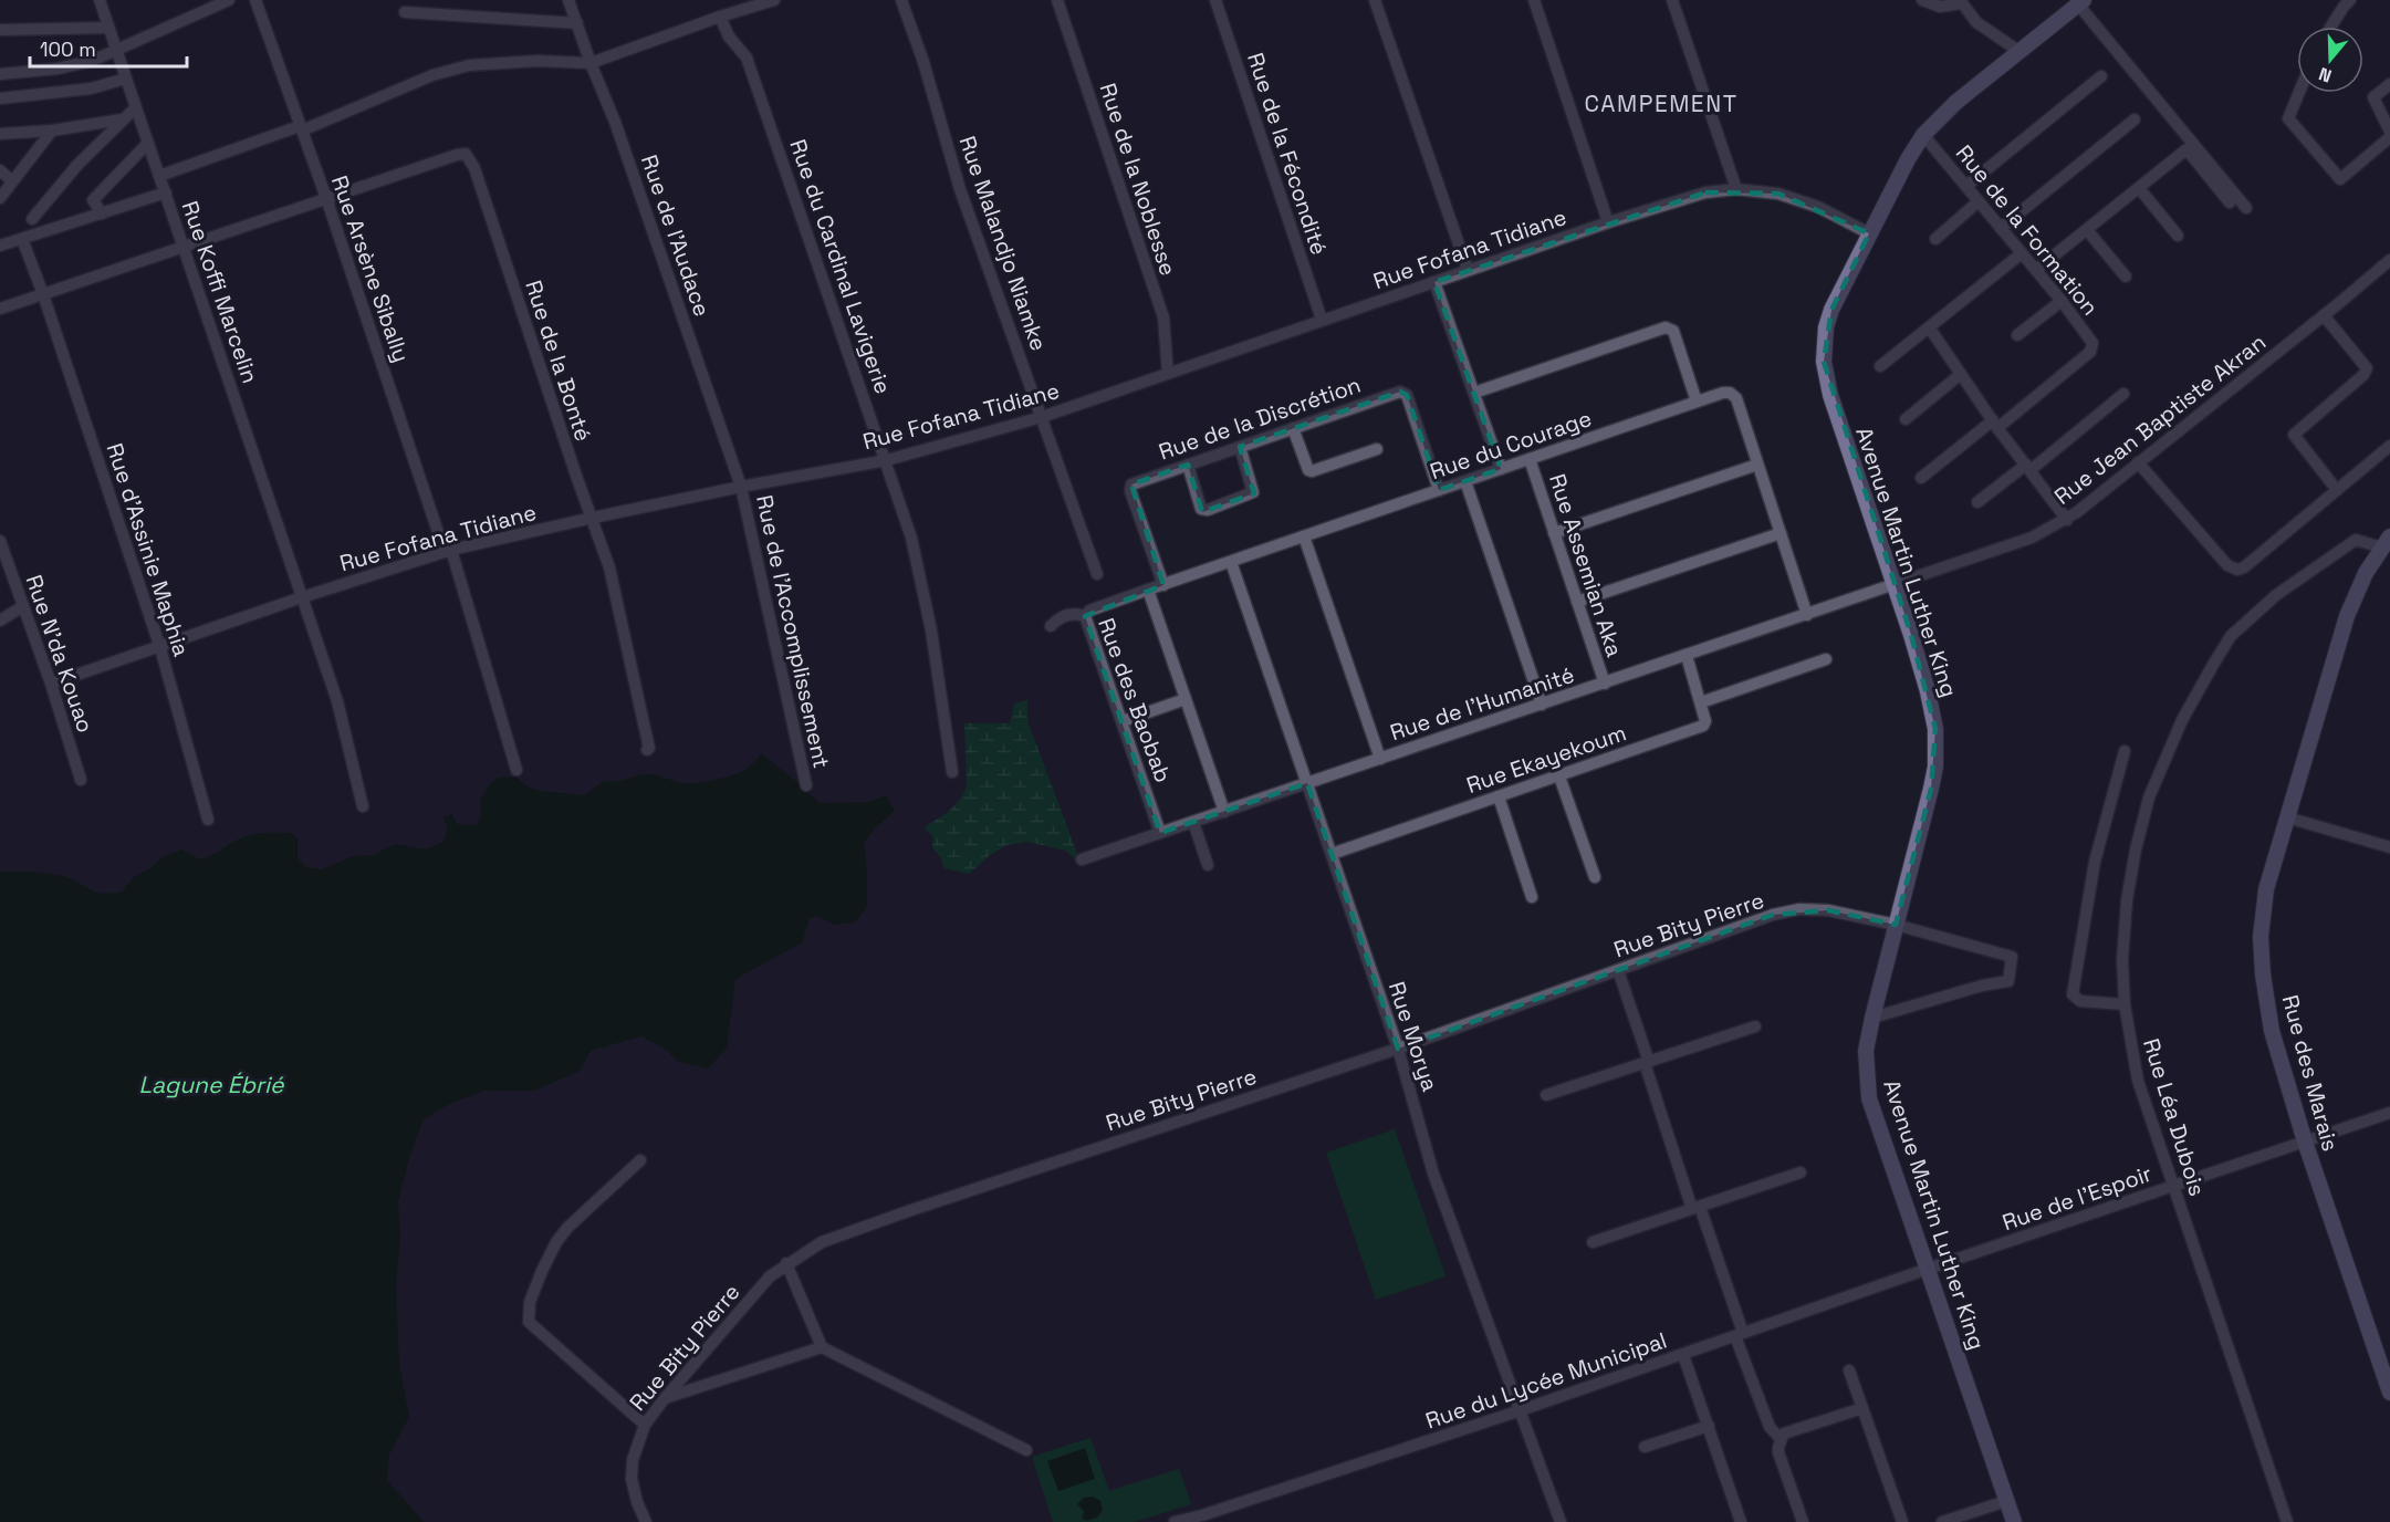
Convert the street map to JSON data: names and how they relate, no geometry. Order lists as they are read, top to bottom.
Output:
{
  "streets": {
    "street": [
      "Rue de la Fécondité",
      "Rue de la Noblesse",
      "Rue de la Formation",
      "Rue de l'Audace",
      "Rue Malandjo Niamke",
      "Rue Fofana Tidiane",
      "Rue du Cardinal Lavigerie",
      "Rue Arsène Sibally",
      "Rue Koffi Marcelin",
      "Rue de la Bonté",
      "Rue de la Discrétion",
      "Rue Jean Baptiste Akran",
      "Rue du Courage",
      "Rue d'Assinie Maphia",
      "Avenue Martin Luther King",
      "Rue Assemian Aka",
      "Rue de l'Accomplissement",
      "Rue N'da Kouao",
      "Rue des Baobab",
      "Rue de l'Humanité",
      "Rue Ekayekoum",
      "Rue Bity Pierre",
      "Rue Morya",
      "Rue des Marais",
      "Rue Léa Dubois",
      "Rue de l'Espoir",
      "Rue du Lycée Municipal"
    ]
  },
  "crossings": [
    ["Rue de la Fécondité", "Rue Fofana Tidiane"],
    ["Rue de la Noblesse", "Rue Fofana Tidiane"],
    ["Rue de la Formation", "Avenue Martin Luther King"],
    ["Rue de l'Audace", "Rue Fofana Tidiane"],
    ["Rue de l'Audace", "Rue de l'Accomplissement"],
    ["Rue Malandjo Niamke", "Rue Fofana Tidiane"],
    ["Rue Fofana Tidiane", "Rue du Cardinal Lavigerie"],
    ["Rue Fofana Tidiane", "Rue Arsène Sibally"],
    ["Rue Fofana Tidiane", "Rue Koffi Marcelin"],
    ["Rue Fofana Tidiane", "Rue de la Bonté"],
    ["Rue Fofana Tidiane", "Rue d'Assinie Maphia"],
    ["Rue Fofana Tidiane", "Avenue Martin Luther King"],
    ["Rue Fofana Tidiane", "Rue de l'Accomplissement"],
    ["Rue Fofana Tidiane", "Rue N'da Kouao"],
    ["Rue Arsène Sibally", "Rue de la Bonté"],
    ["Rue de la Discrétion", "Rue du Courage"],
    ["Rue Jean Baptiste Akran", "Avenue Martin Luther King"],
    ["Rue Jean Baptiste Akran", "Rue de l'Humanité"],
    ["Rue du Courage", "Rue Assemian Aka"],
    ["Rue du Courage", "Rue des Baobab"],
    ["Rue du Courage", "Rue de l'Humanité"],
    ["Rue du Courage", "Rue Morya"],
    ["Avenue Martin Luther King", "Rue de l'Humanité"],
    ["Avenue Martin Luther King", "Rue Bity Pierre"],
    ["Avenue Martin Luther King", "Rue de l'Espoir"],
    ["Avenue Martin Luther King", "Rue du Lycée Municipal"],
    ["Rue Assemian Aka", "Rue de l'Humanité"],
    ["Rue des Baobab", "Rue de l'Humanité"],
    ["Rue de l'Humanité", "Rue Morya"],
    ["Rue Ekayekoum", "Rue Morya"],
    ["Rue Bity Pierre", "Rue Morya"],
    ["Rue Morya", "Rue du Lycée Municipal"],
    ["Rue des Marais", "Rue Léa Dubois"],
    ["Rue des Marais", "Rue de l'Espoir"],
    ["Rue Léa Dubois", "Rue de l'Espoir"],
    ["Rue de l'Espoir", "Rue du Lycée Municipal"]
  ],
  "districts": ["CAMPEMENT"],
  "water": ["Lagune Ébrié"],
  "scale_bar": "100 m",
  "north": "bottom"
}
